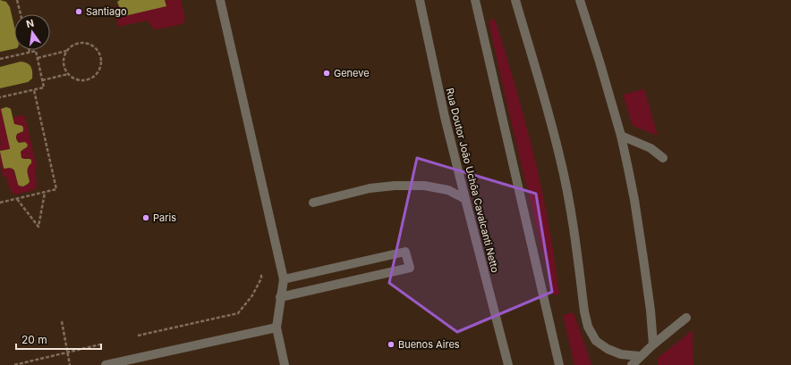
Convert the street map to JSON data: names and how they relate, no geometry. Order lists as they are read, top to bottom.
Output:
{
  "streets": {
    "street": ["Rua Doutor João Uchôa Cavalcanti Netto"]
  },
  "places": [
    "Santiago",
    "Geneve",
    "Paris",
    "Buenos Aires"
  ],
  "scale_bar": "20 m",
  "north": "top"
}
